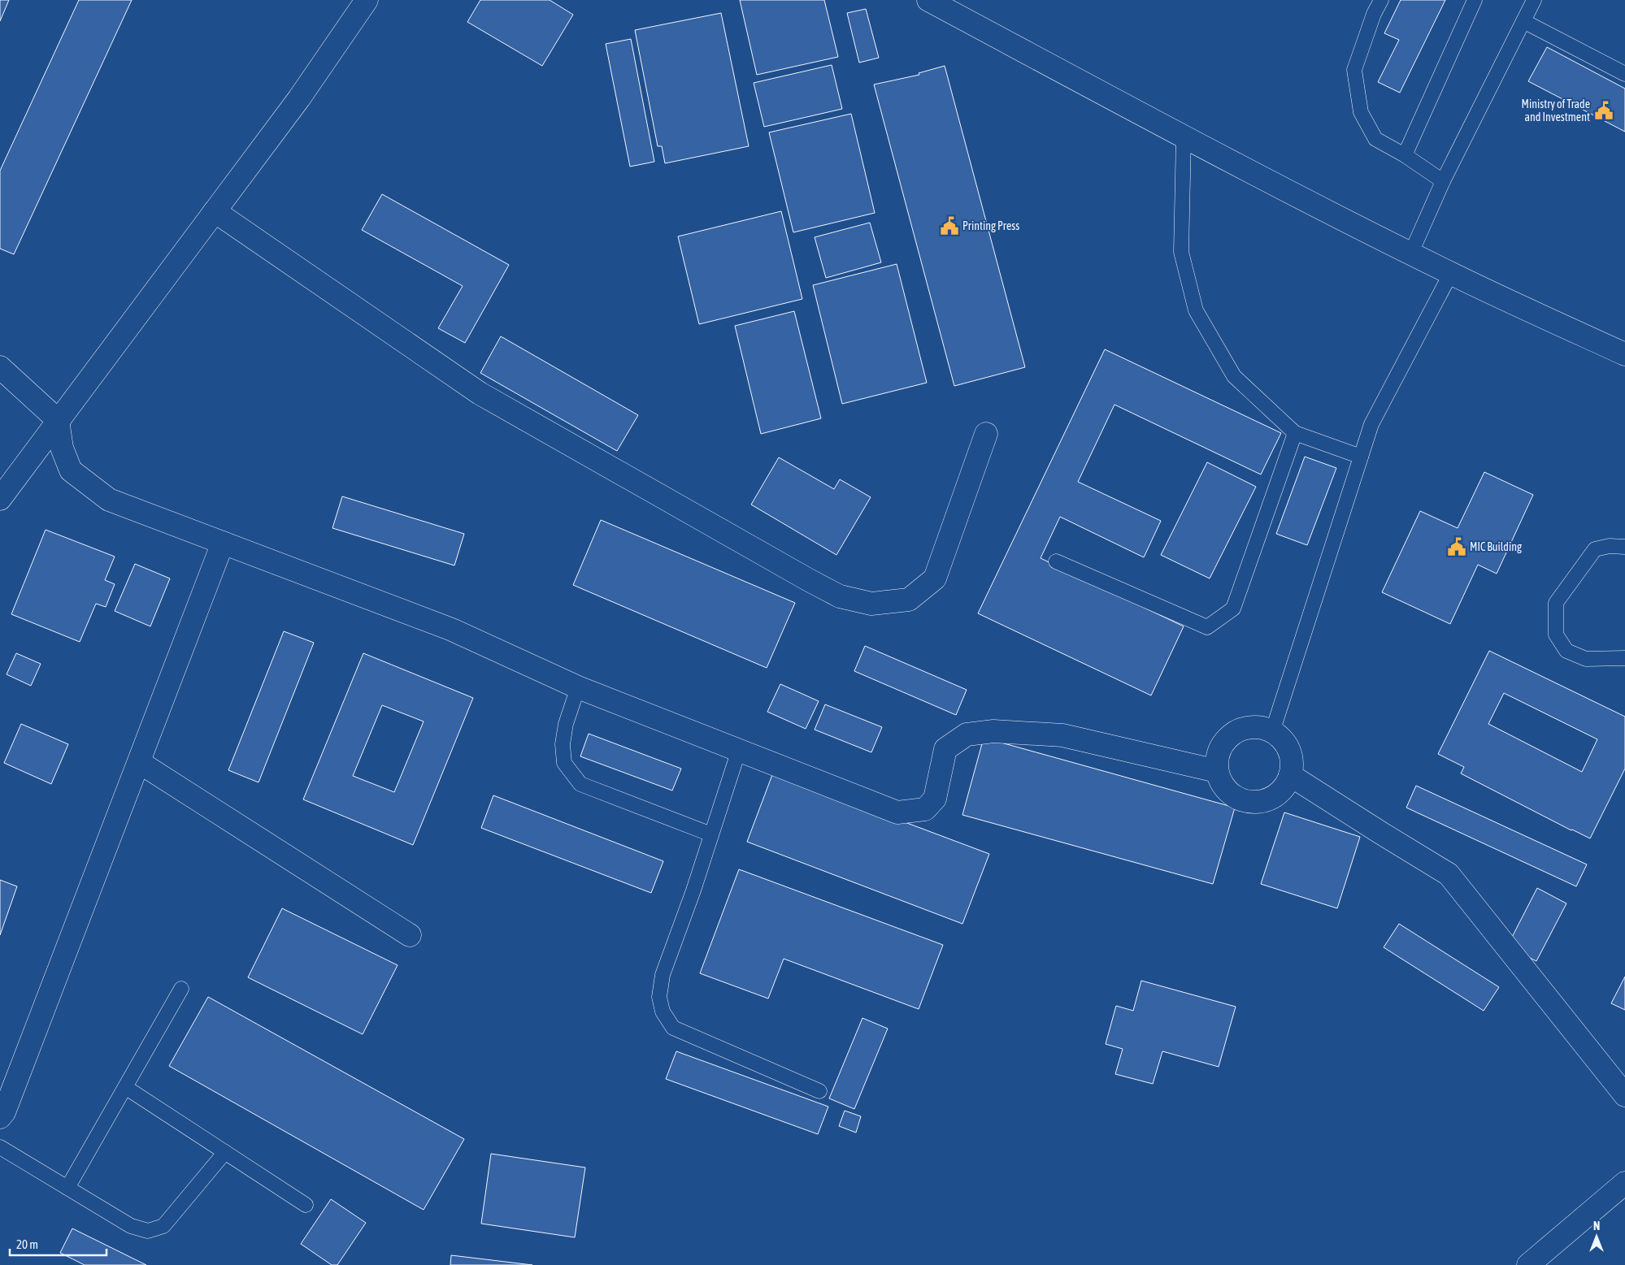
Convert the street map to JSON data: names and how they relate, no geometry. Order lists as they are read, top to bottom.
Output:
{
  "places": {
    "public building": ["Ministry of Trade and Investment", "Printing Press", "MIC Building"]
  },
  "scale_bar": "20 m",
  "north": "top"
}
